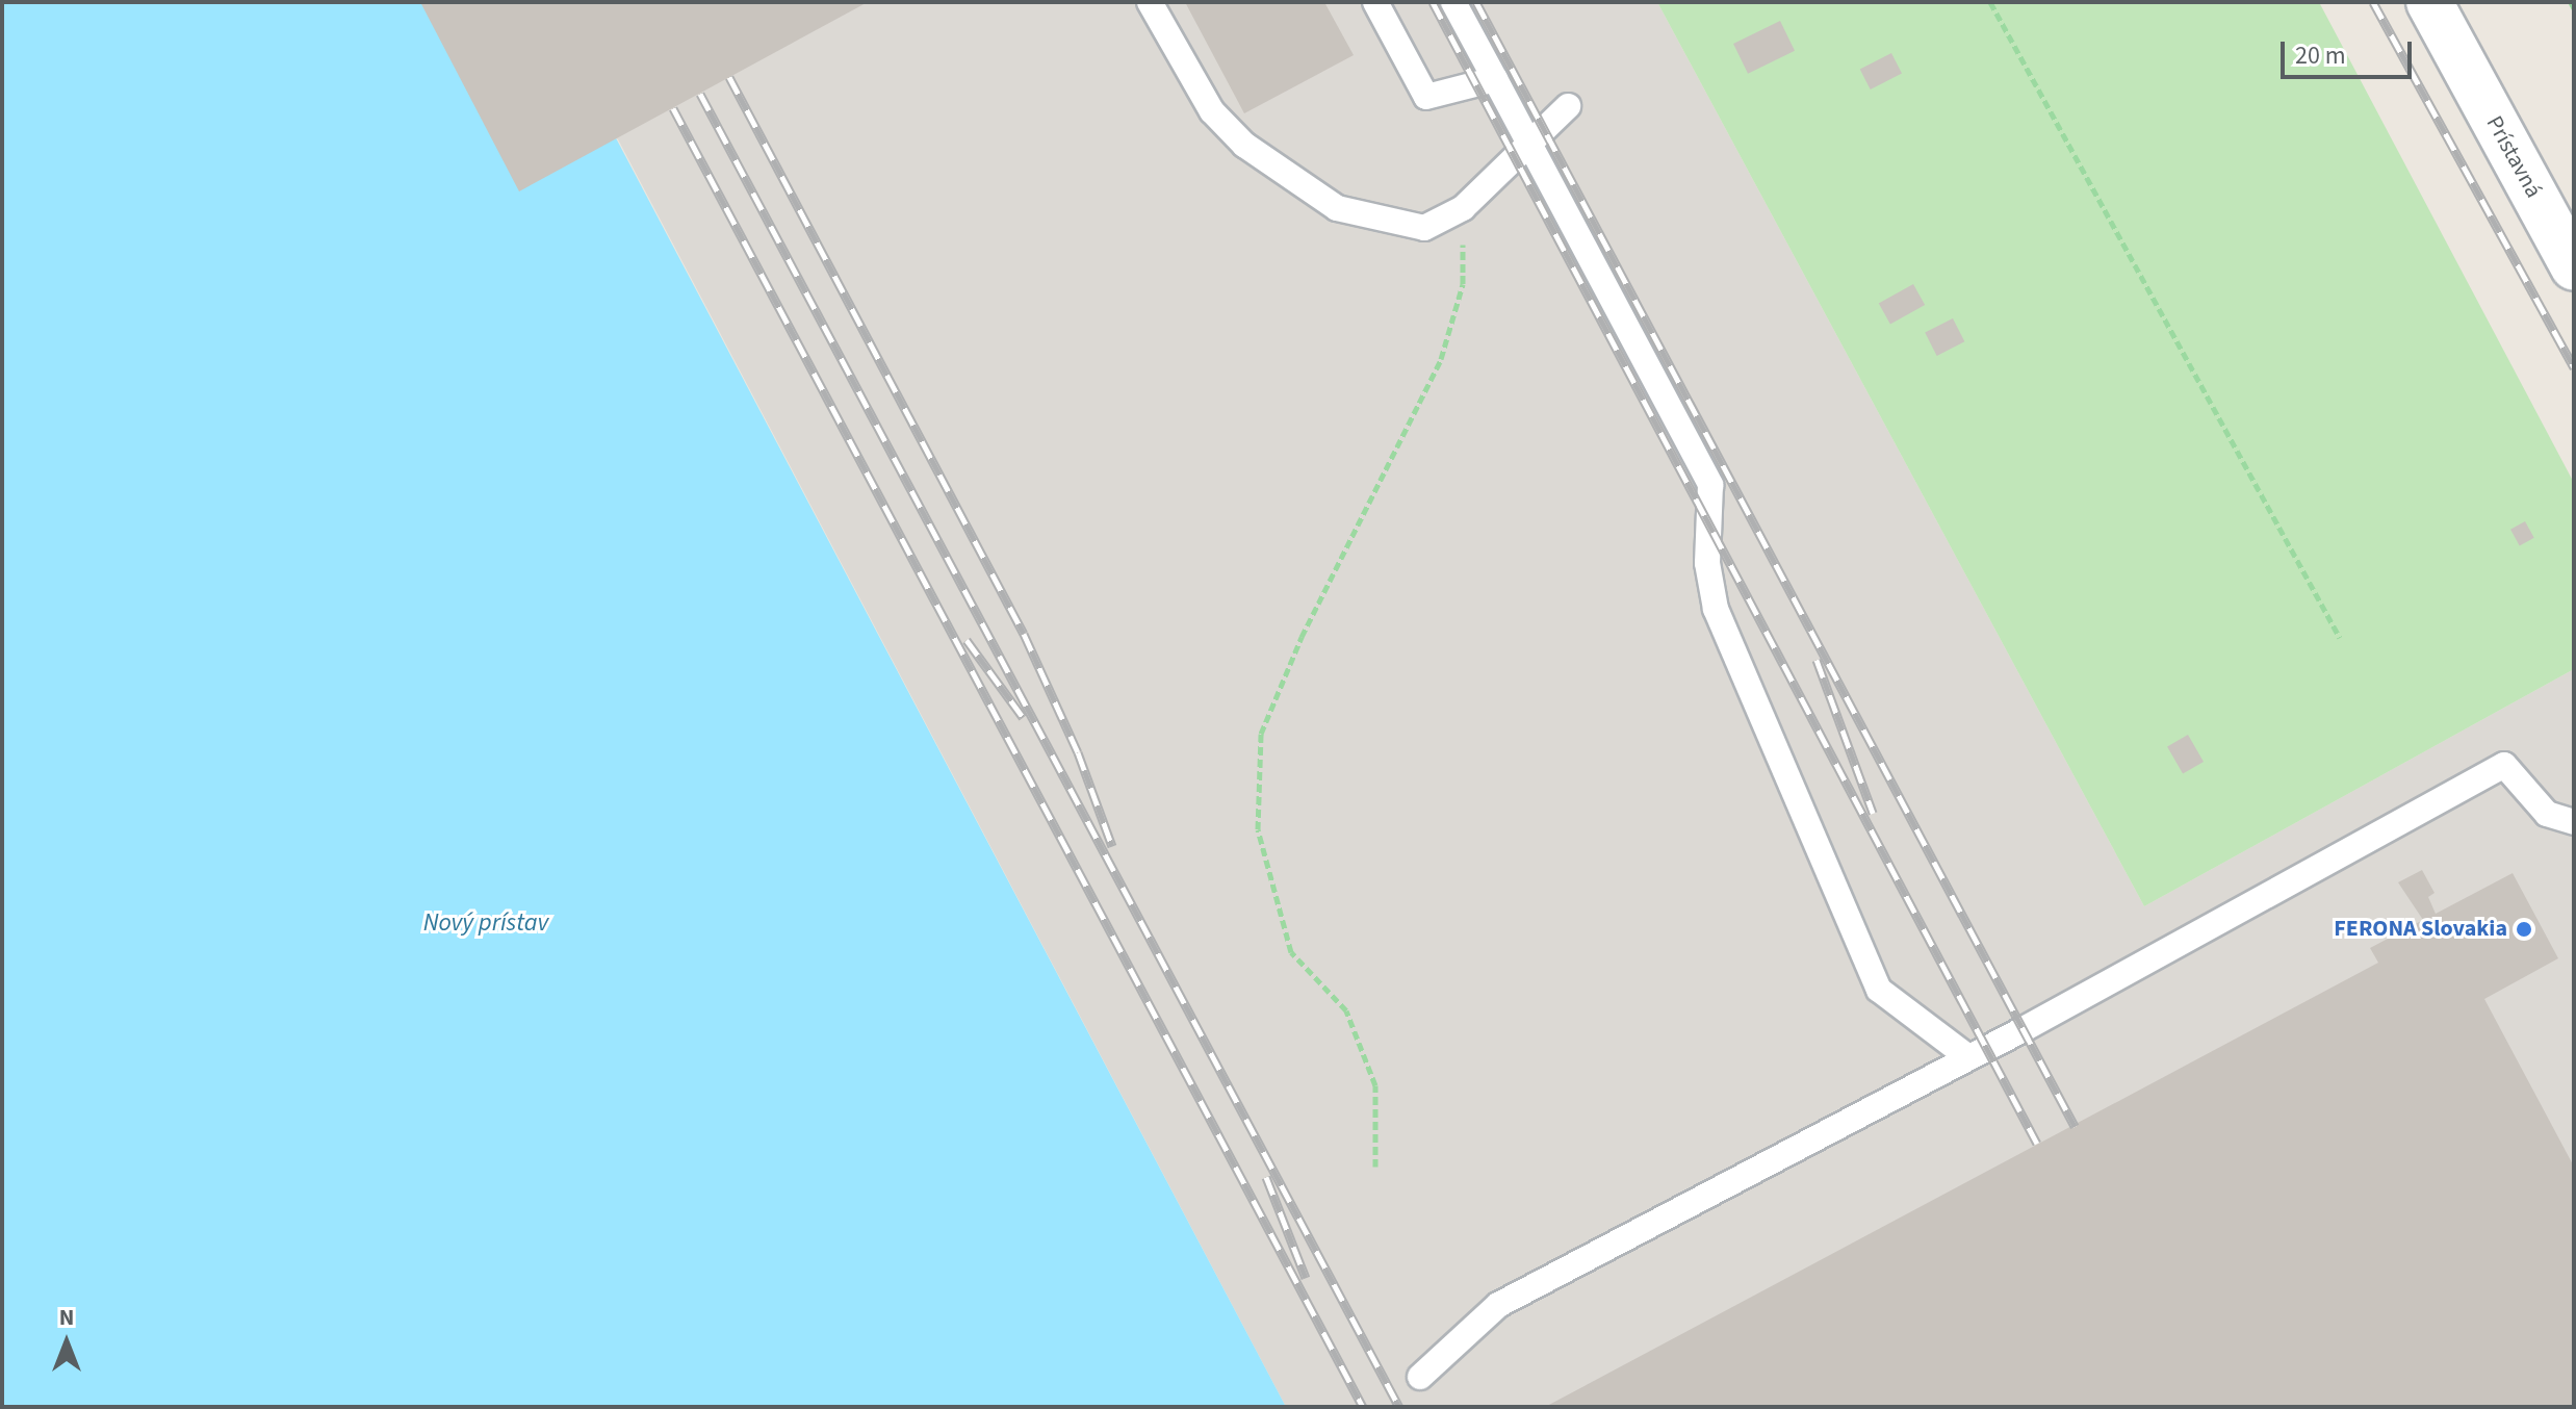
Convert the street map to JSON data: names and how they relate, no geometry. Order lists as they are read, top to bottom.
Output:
{
  "streets": {
    "street": ["Prístavná"]
  },
  "water": ["Nový prístav"],
  "places": ["FERONA Slovakia"],
  "scale_bar": "20 m",
  "north": "top"
}
